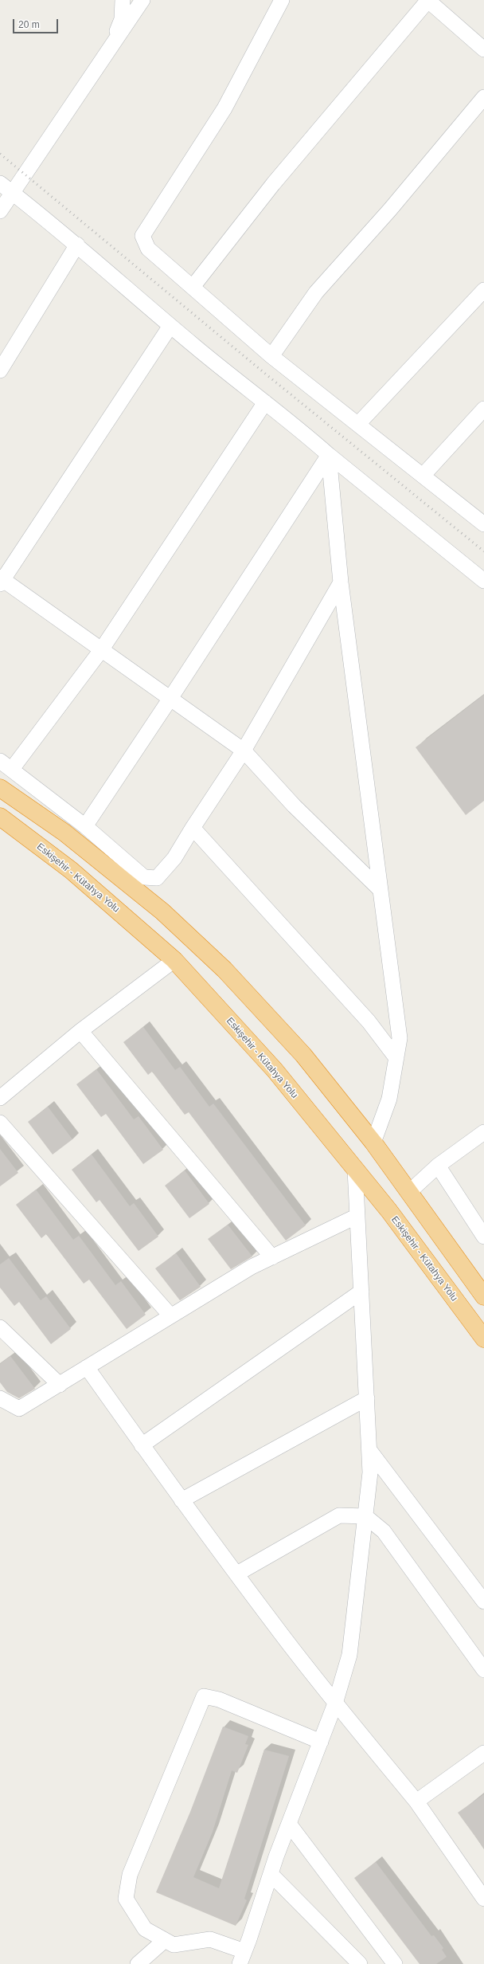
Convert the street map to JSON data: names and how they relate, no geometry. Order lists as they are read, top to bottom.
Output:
{
  "streets": {
    "highway": ["Eskişehir - Kütahya Yolu"]
  },
  "scale_bar": "20 m"
}
